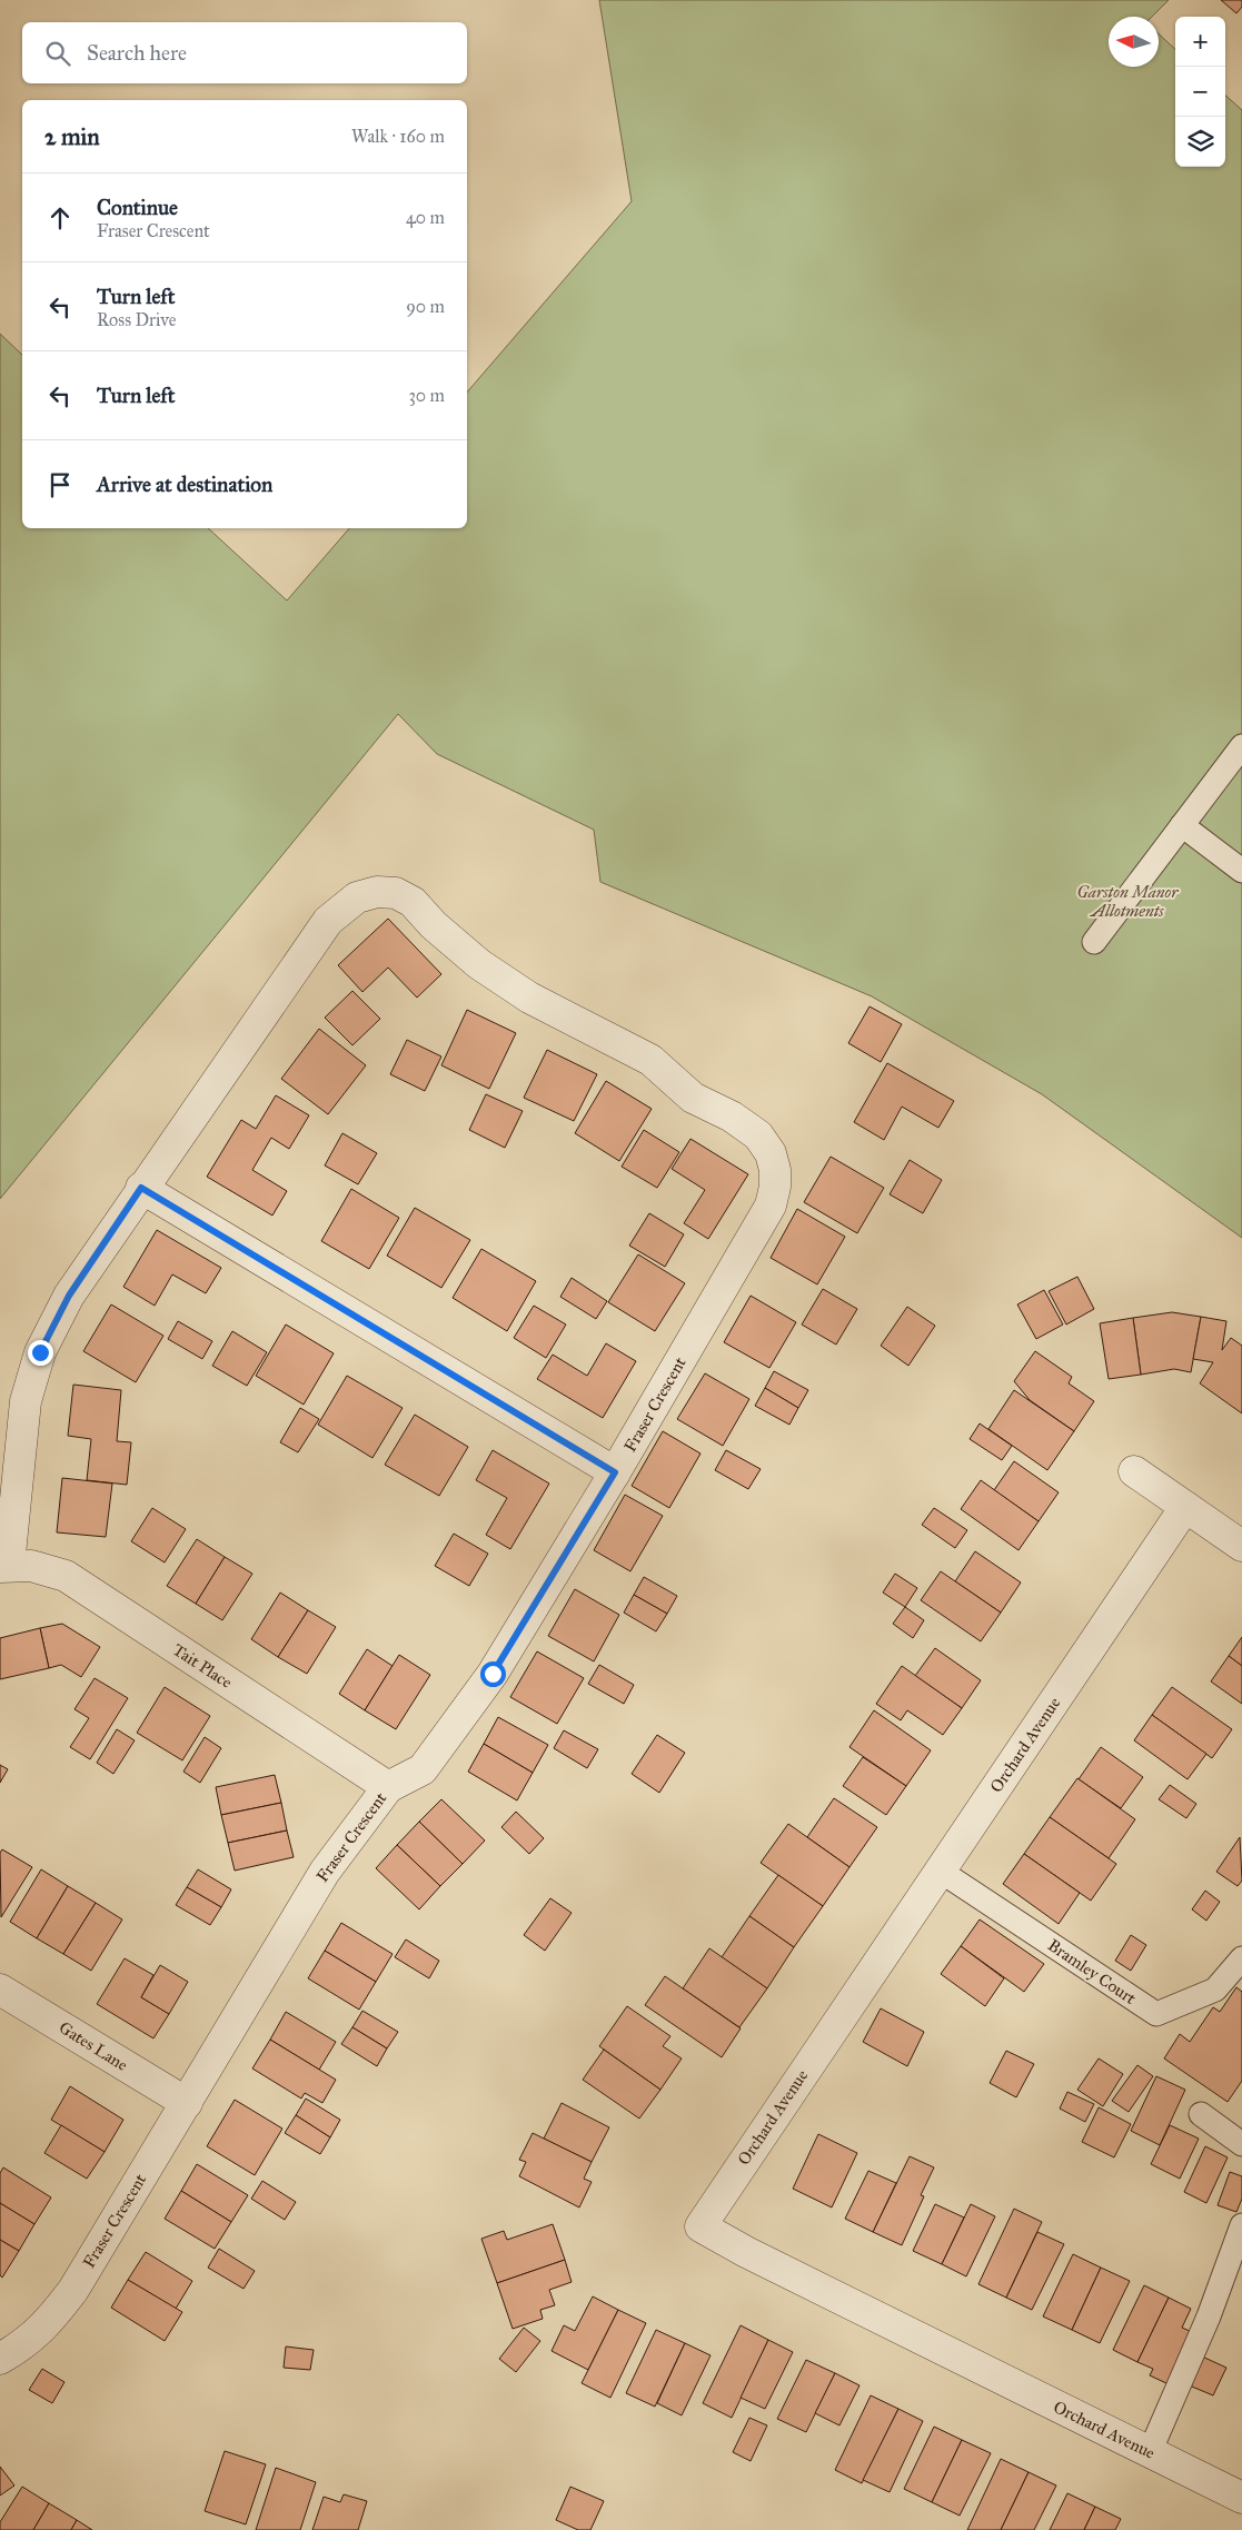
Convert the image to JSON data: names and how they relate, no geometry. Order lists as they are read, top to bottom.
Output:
{
  "streets": {
    "street": [
      "Fraser Crescent",
      "Tait Place",
      "Orchard Avenue",
      "Gates Lane"
    ],
    "lane": ["Bramley Court"]
  },
  "crossings": [
    ["Fraser Crescent", "Tait Place"],
    ["Fraser Crescent", "Gates Lane"],
    ["Orchard Avenue", "Bramley Court"]
  ],
  "parks": ["Garston Manor Allotments"],
  "north": "left",
  "page": {
    "map_buttons": ["+", "−"],
    "search": "Search here",
    "heading": ["2 min", "Walk · 160 m"],
    "list": [
      ["Continue", "Fraser Crescent", "40 m"],
      ["Turn left", "Ross Drive", "90 m"],
      ["Turn left", "30 m"],
      "Arrive at destination"
    ]
  }
}
